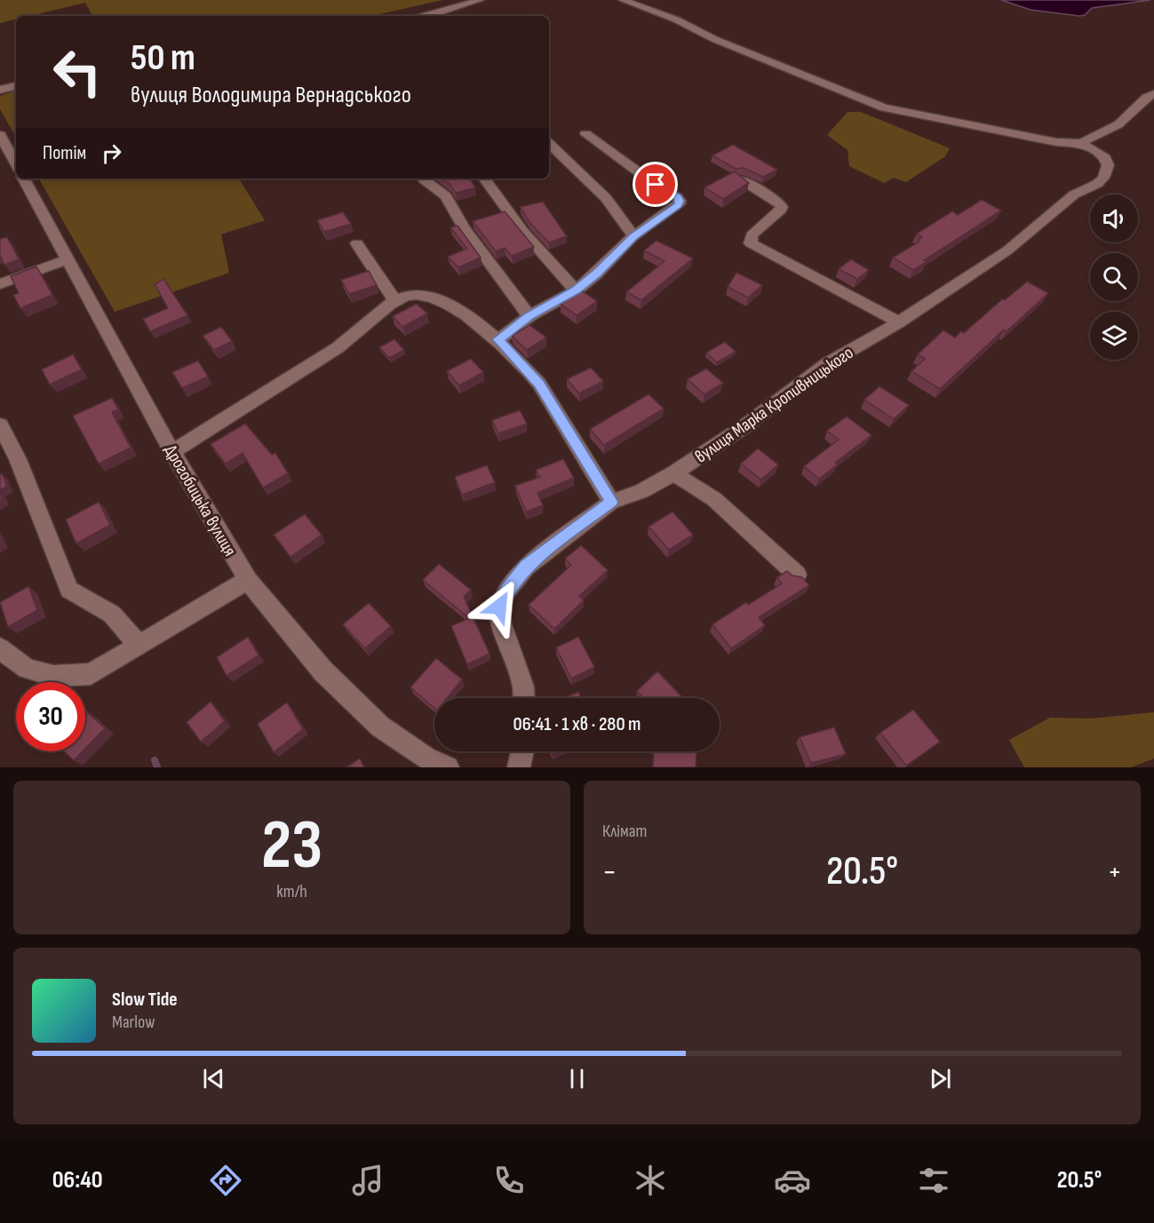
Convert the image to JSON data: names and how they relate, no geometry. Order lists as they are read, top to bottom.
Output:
{
  "streets": {
    "street": ["вулиця Марка Кропивницького", "Дрогобицька вулиця"]
  },
  "page": {
    "turn": ["50 m", "вулиця Володимира Вернадського"],
    "then": "Потім",
    "limit": "30",
    "trip": "06:41 · 1 хв · 280 m",
    "tile": [
      ["23", "km/h"],
      "Клімат"
    ],
    "heat": ["−", "20.5°", "+"],
    "song": ["Slow Tide", "Marlow"],
    "tabs": ["06:40", "20.5°"]
  }
}
